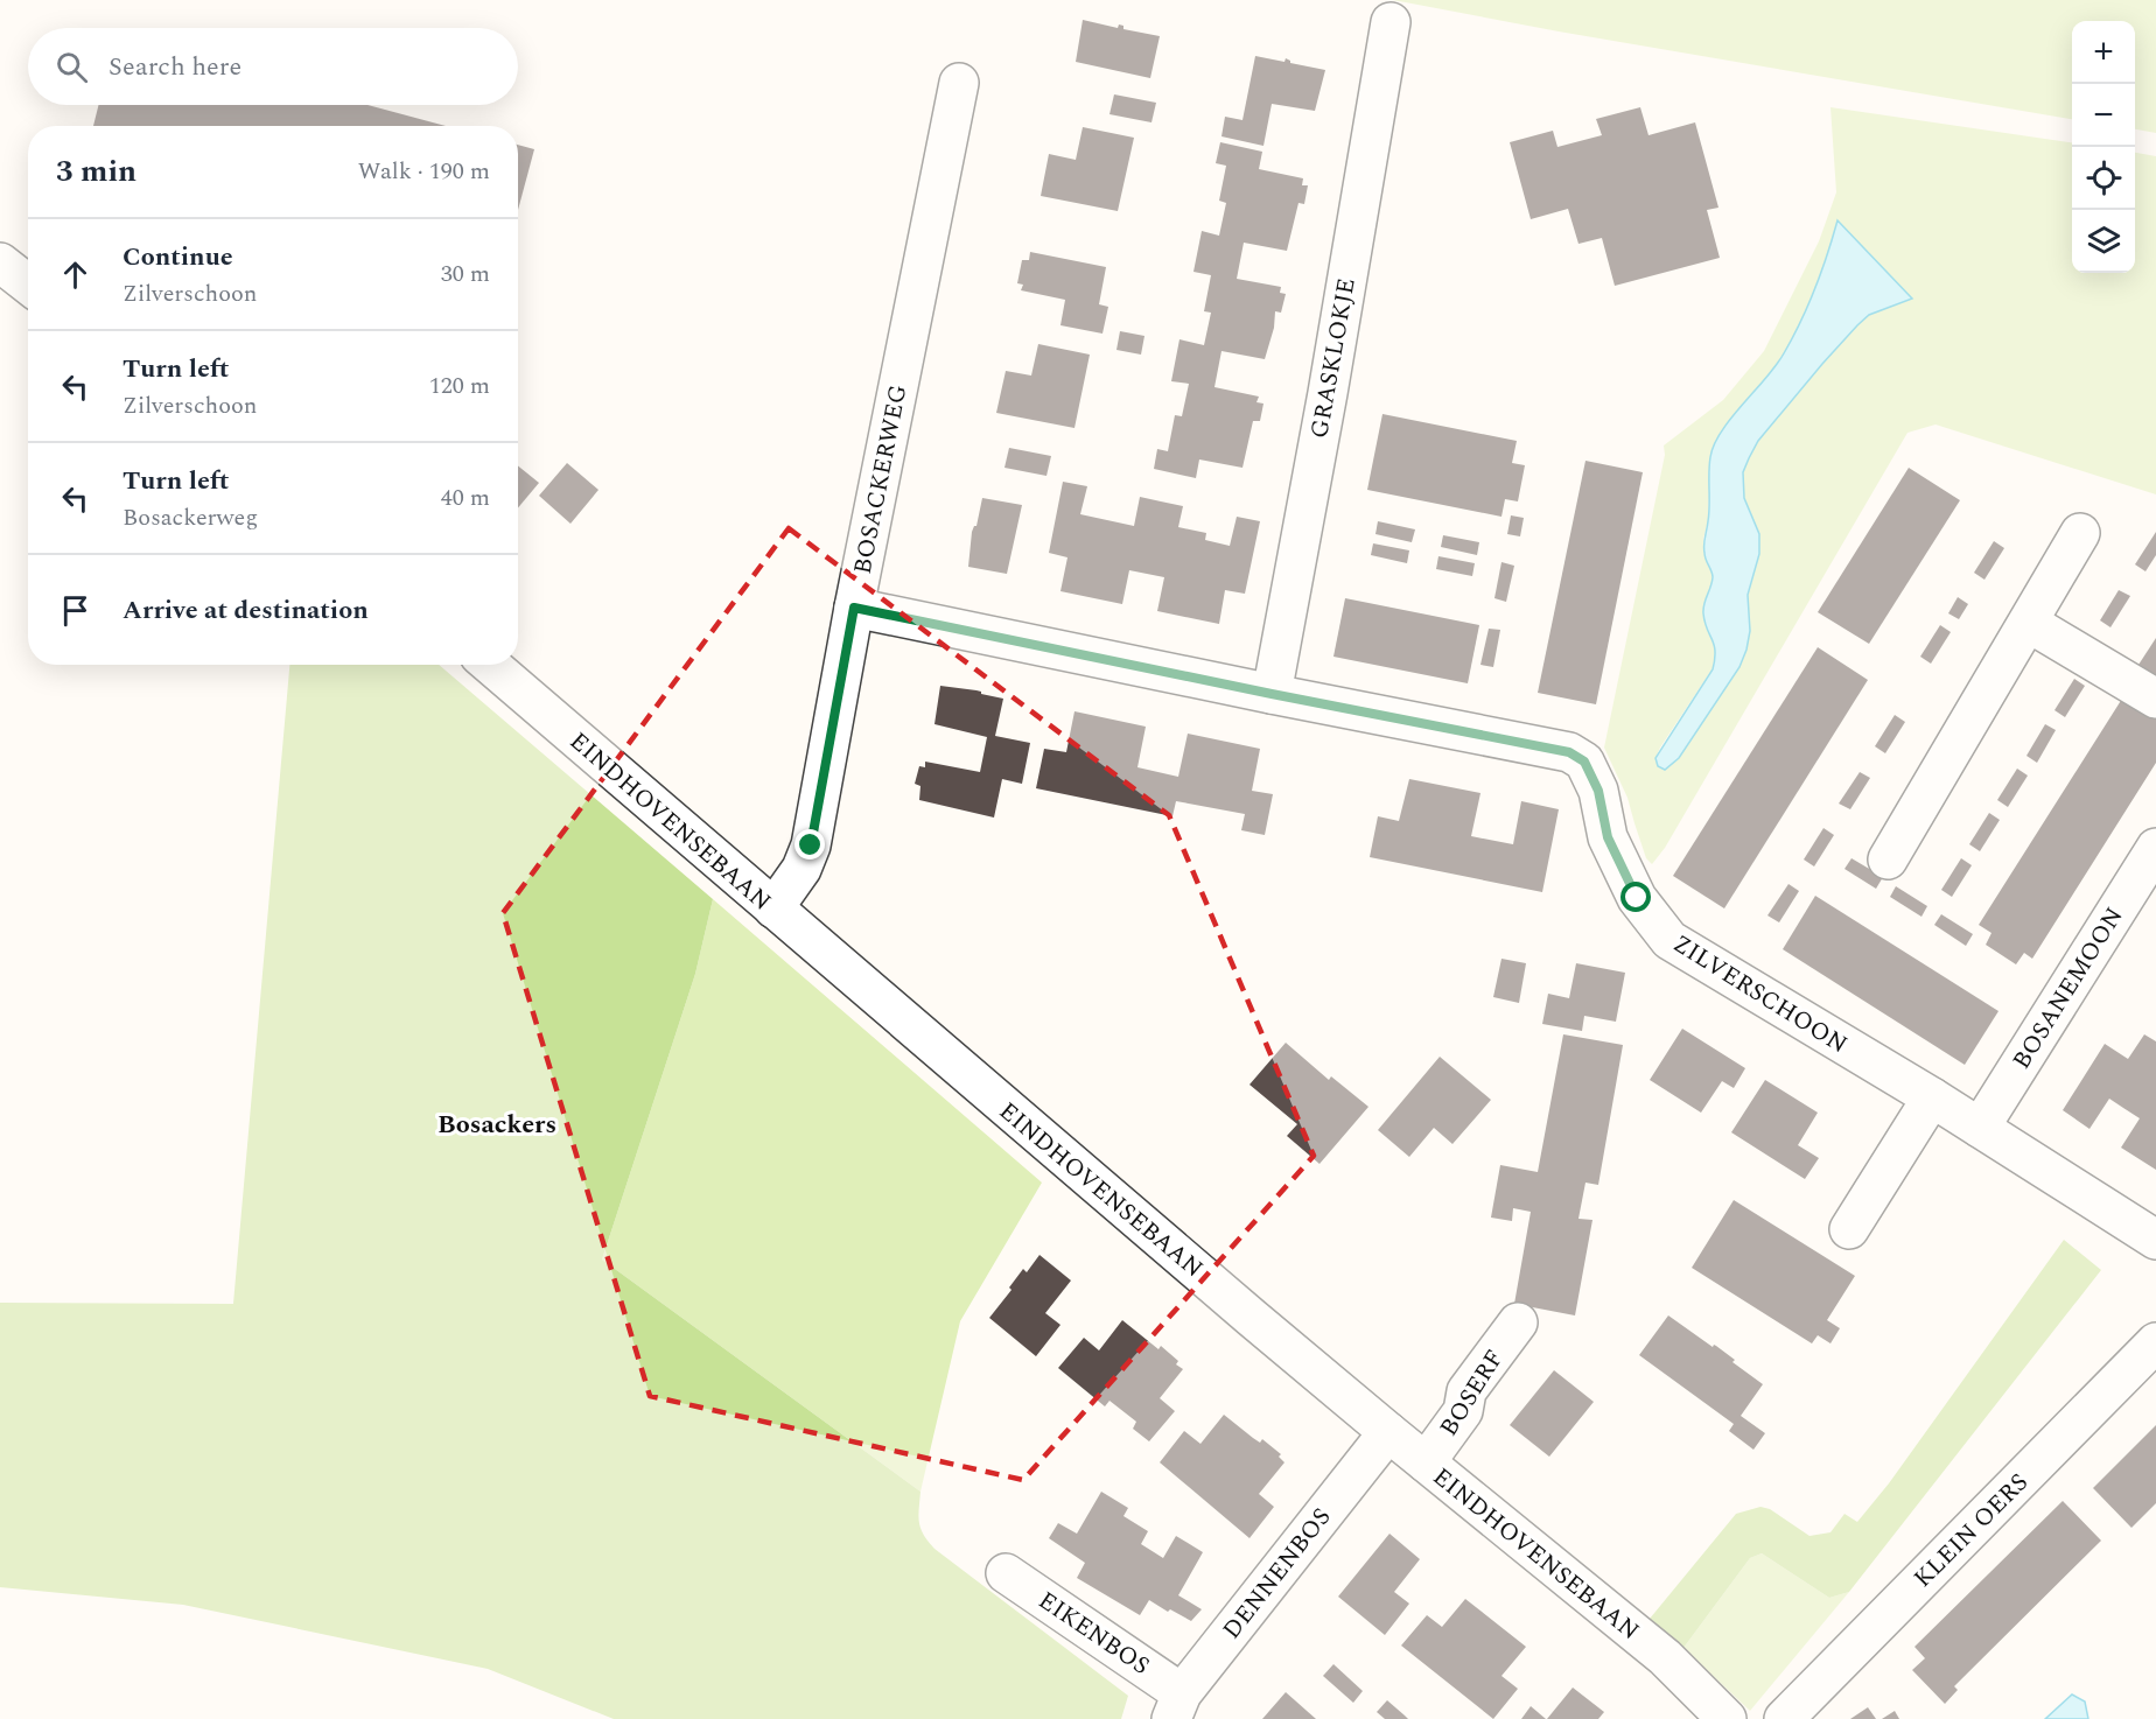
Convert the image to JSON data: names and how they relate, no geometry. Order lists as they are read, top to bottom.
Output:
{
  "streets": {
    "street": [
      "GRASKLOKJE",
      "BOSACKERWEG",
      "EINDHOVENSEBAAN",
      "BOSANEMOON",
      "ZILVERSCHOON",
      "BOSERF",
      "KLEIN OERS",
      "DENNENBOS",
      "EIKENBOS"
    ]
  },
  "crossings": [
    ["GRASKLOKJE", "ZILVERSCHOON"],
    ["BOSACKERWEG", "EINDHOVENSEBAAN"],
    ["BOSACKERWEG", "ZILVERSCHOON"],
    ["EINDHOVENSEBAAN", "BOSERF"],
    ["EINDHOVENSEBAAN", "DENNENBOS"],
    ["BOSANEMOON", "ZILVERSCHOON"],
    ["DENNENBOS", "EIKENBOS"]
  ],
  "districts": ["Bosackers"],
  "page": {
    "map_buttons": ["+", "−"],
    "search": "Search here",
    "heading": ["3 min", "Walk · 190 m"],
    "list": [
      ["Continue", "Zilverschoon", "30 m"],
      ["Turn left", "Zilverschoon", "120 m"],
      ["Turn left", "Bosackerweg", "40 m"],
      "Arrive at destination"
    ]
  }
}
